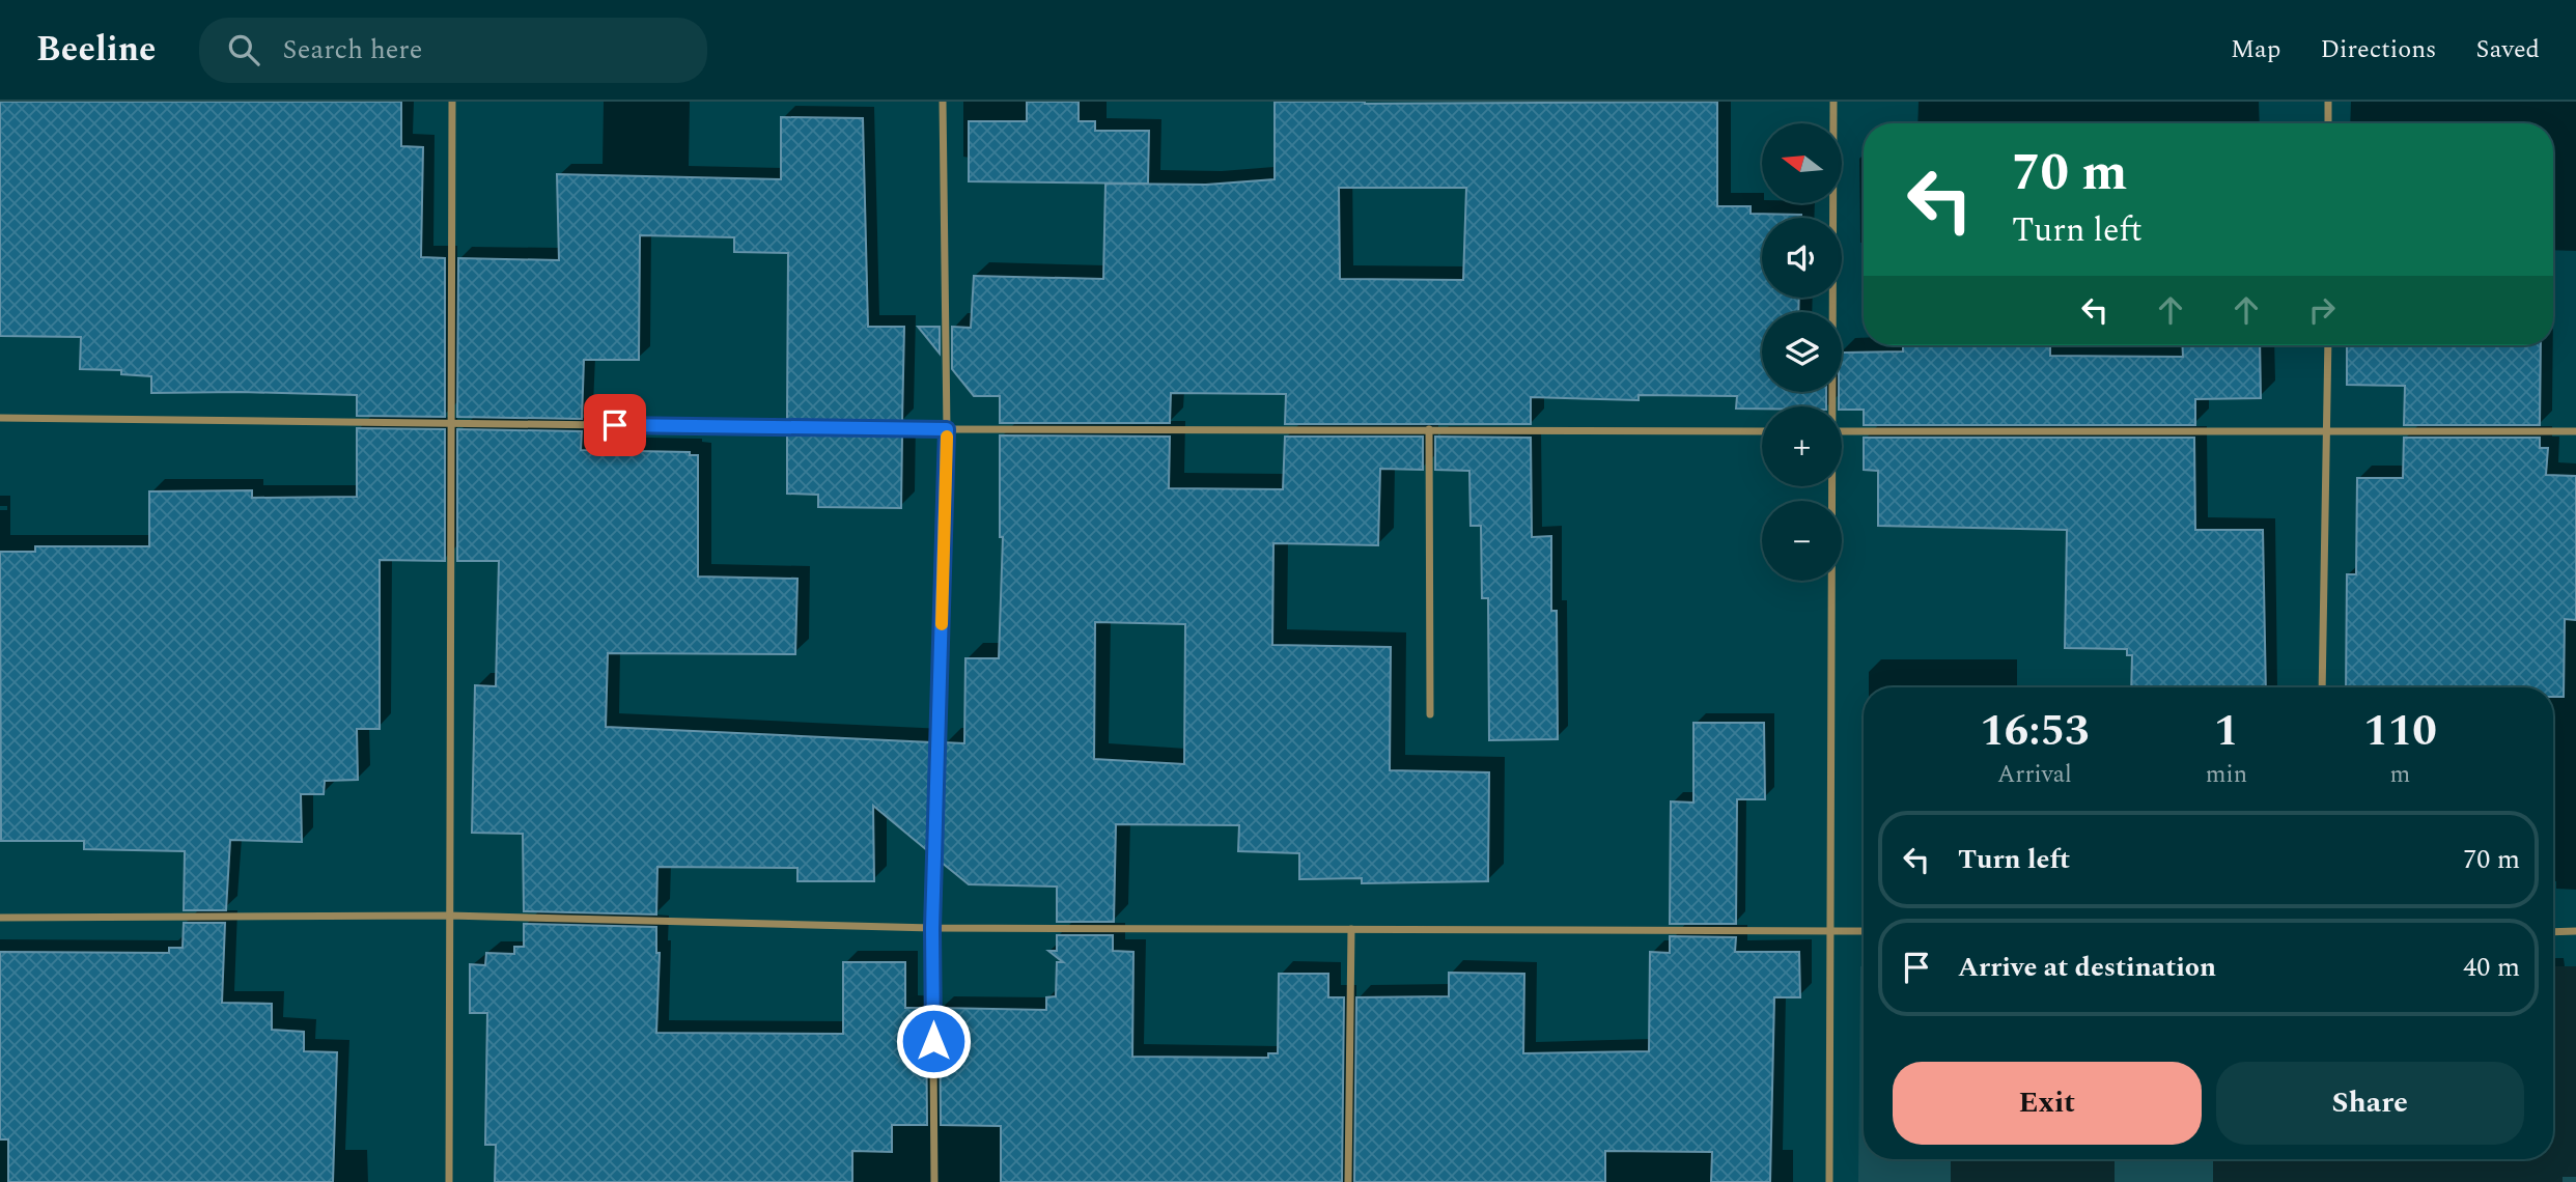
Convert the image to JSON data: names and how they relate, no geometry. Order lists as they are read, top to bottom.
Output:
{
  "north": "left",
  "page": {
    "header": "Beeline",
    "search": "Search here",
    "nav": ["Map", "Directions", "Saved"],
    "map_buttons": ["+", "−"],
    "turn": ["70 m", "Turn left"],
    "eta": [
      "16:53",
      "Arrival",
      "1",
      "min",
      "110",
      "m"
    ],
    "list": [
      {
        "name": "Turn left",
        "value": "70 m"
      },
      {
        "name": "Arrive at destination",
        "value": "40 m"
      }
    ],
    "buttons": ["Exit", "Share"]
  }
}
